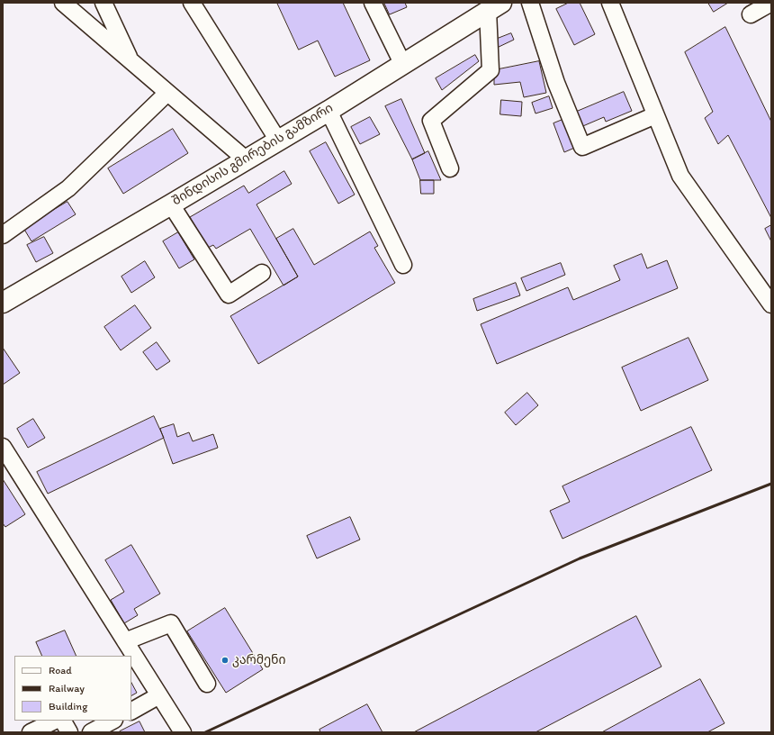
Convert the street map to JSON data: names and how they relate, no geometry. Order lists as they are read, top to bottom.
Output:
{
  "streets": {
    "main road": ["შინდისის გმირების გამზირი"]
  },
  "places": ["კარმენი"],
  "legend": ["Road", "Railway", "Building"]
}
